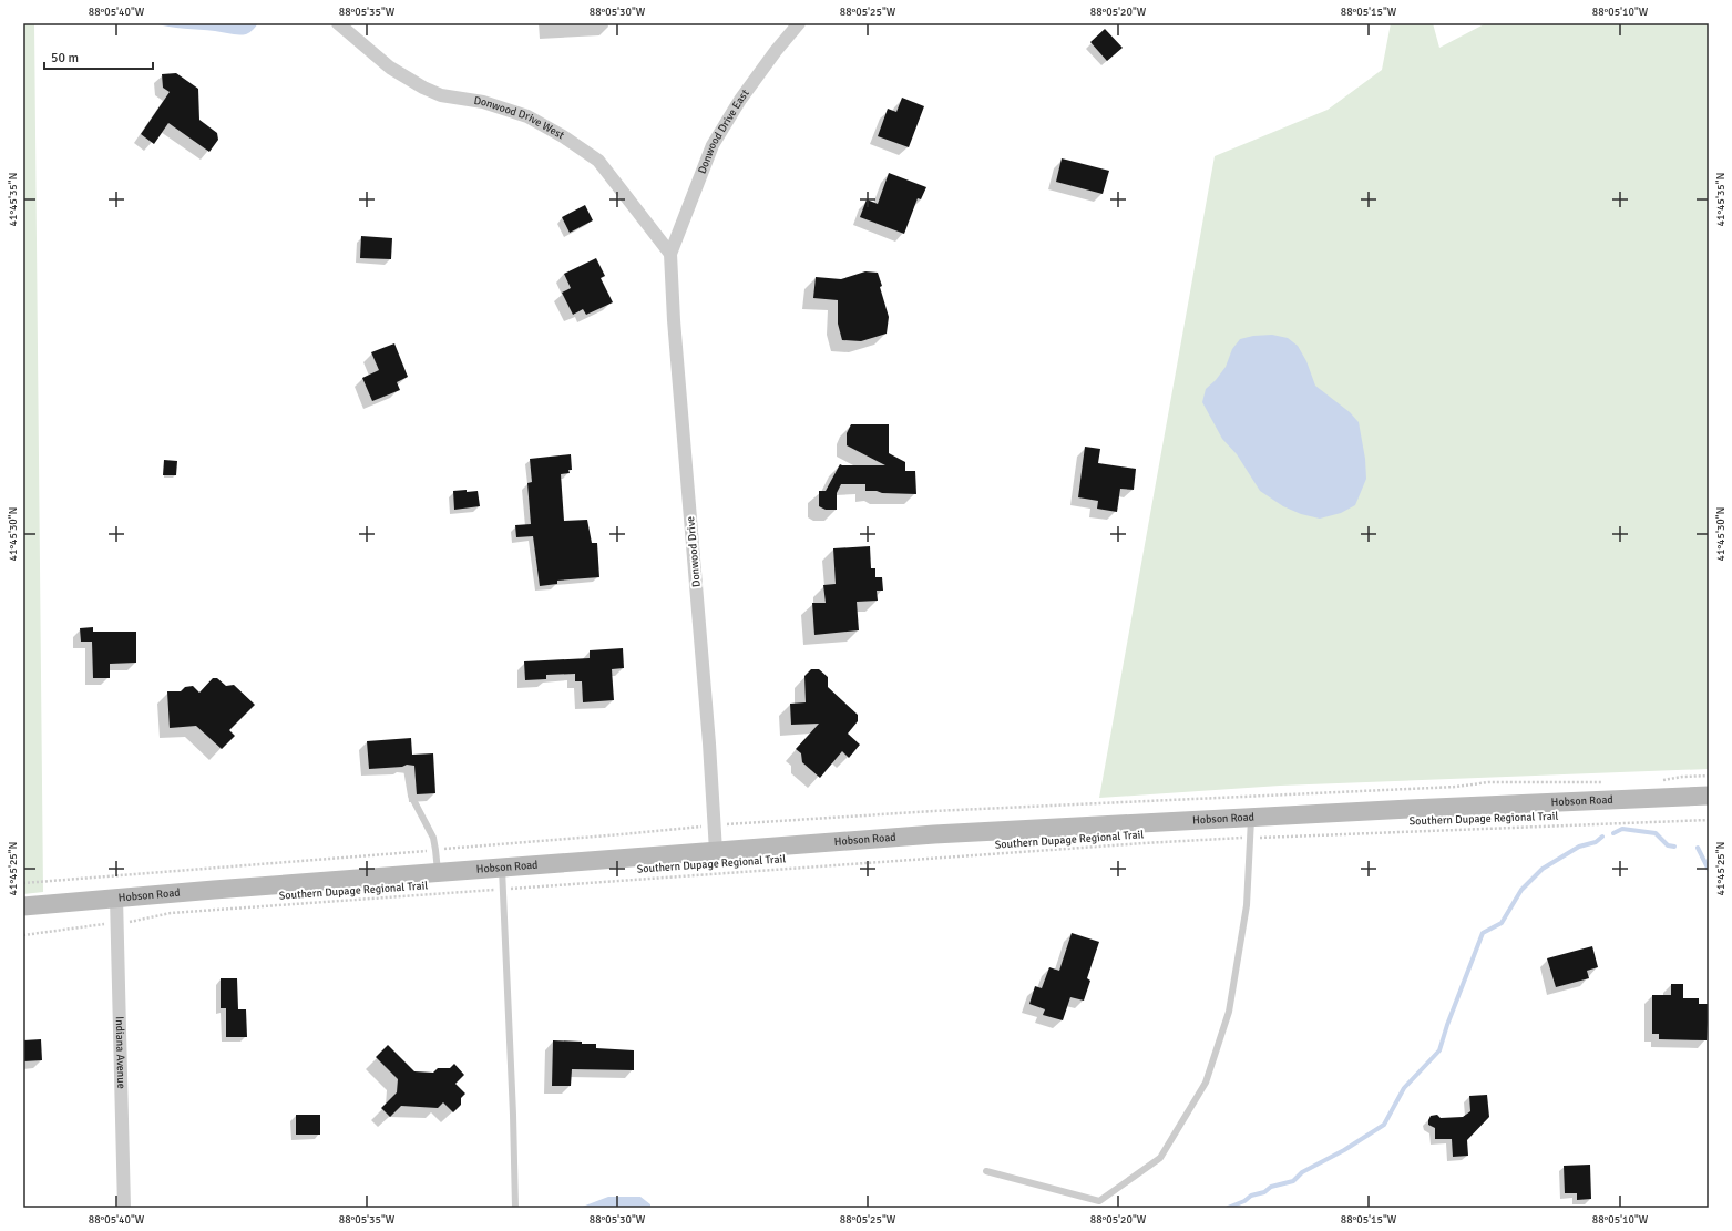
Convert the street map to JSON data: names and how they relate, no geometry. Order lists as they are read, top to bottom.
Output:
{
  "streets": {
    "main road": ["Hobson Road"],
    "street": [
      "Donwood Drive West",
      "Donwood Drive East",
      "Donwood Drive",
      "Indiana Avenue"
    ],
    "path": ["Southern Dupage Regional Trail"]
  },
  "crossings": [
    ["Donwood Drive West", "Donwood Drive East"],
    ["Donwood Drive West", "Donwood Drive"],
    ["Donwood Drive East", "Donwood Drive"],
    ["Donwood Drive", "Hobson Road"],
    ["Hobson Road", "Indiana Avenue"]
  ],
  "scale_bar": "50 m",
  "coordinates": [
    "88°05'40\"W",
    "88°05'35\"W",
    "88°05'30\"W",
    "88°05'25\"W",
    "88°05'20\"W",
    "88°05'15\"W",
    "88°05'10\"W",
    "41°45'35\"N",
    "41°45'30\"N",
    "41°45'25\"N"
  ]
}
